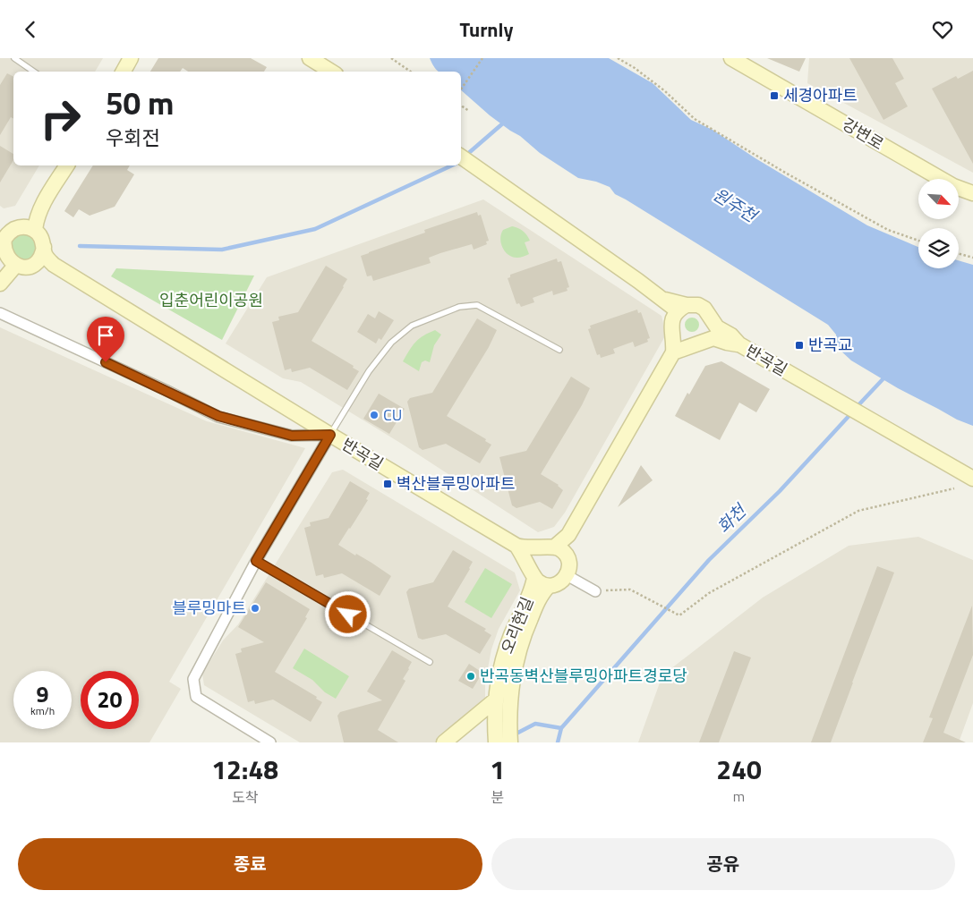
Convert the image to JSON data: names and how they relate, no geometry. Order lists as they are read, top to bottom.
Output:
{
  "streets": {
    "street": ["강변로", "반곡길", "오리현길"]
  },
  "water": ["원주천", "화천"],
  "parks": ["입춘어린이공원"],
  "places": {
    "transit": ["세경아파트", "반곡교", "벽산블루밍아파트"],
    "other": ["CU", "블루밍마트", "반곡동벽산블루밍아파트경로당"]
  },
  "north": "bottom right",
  "page": {
    "header": "Turnly",
    "turn": ["50 m", "우회전"],
    "speed": "9 km/h",
    "limit": "20",
    "eta": [
      "12:48",
      "도착",
      "1",
      "분",
      "240",
      "m"
    ],
    "buttons": ["종료", "공유"]
  }
}
